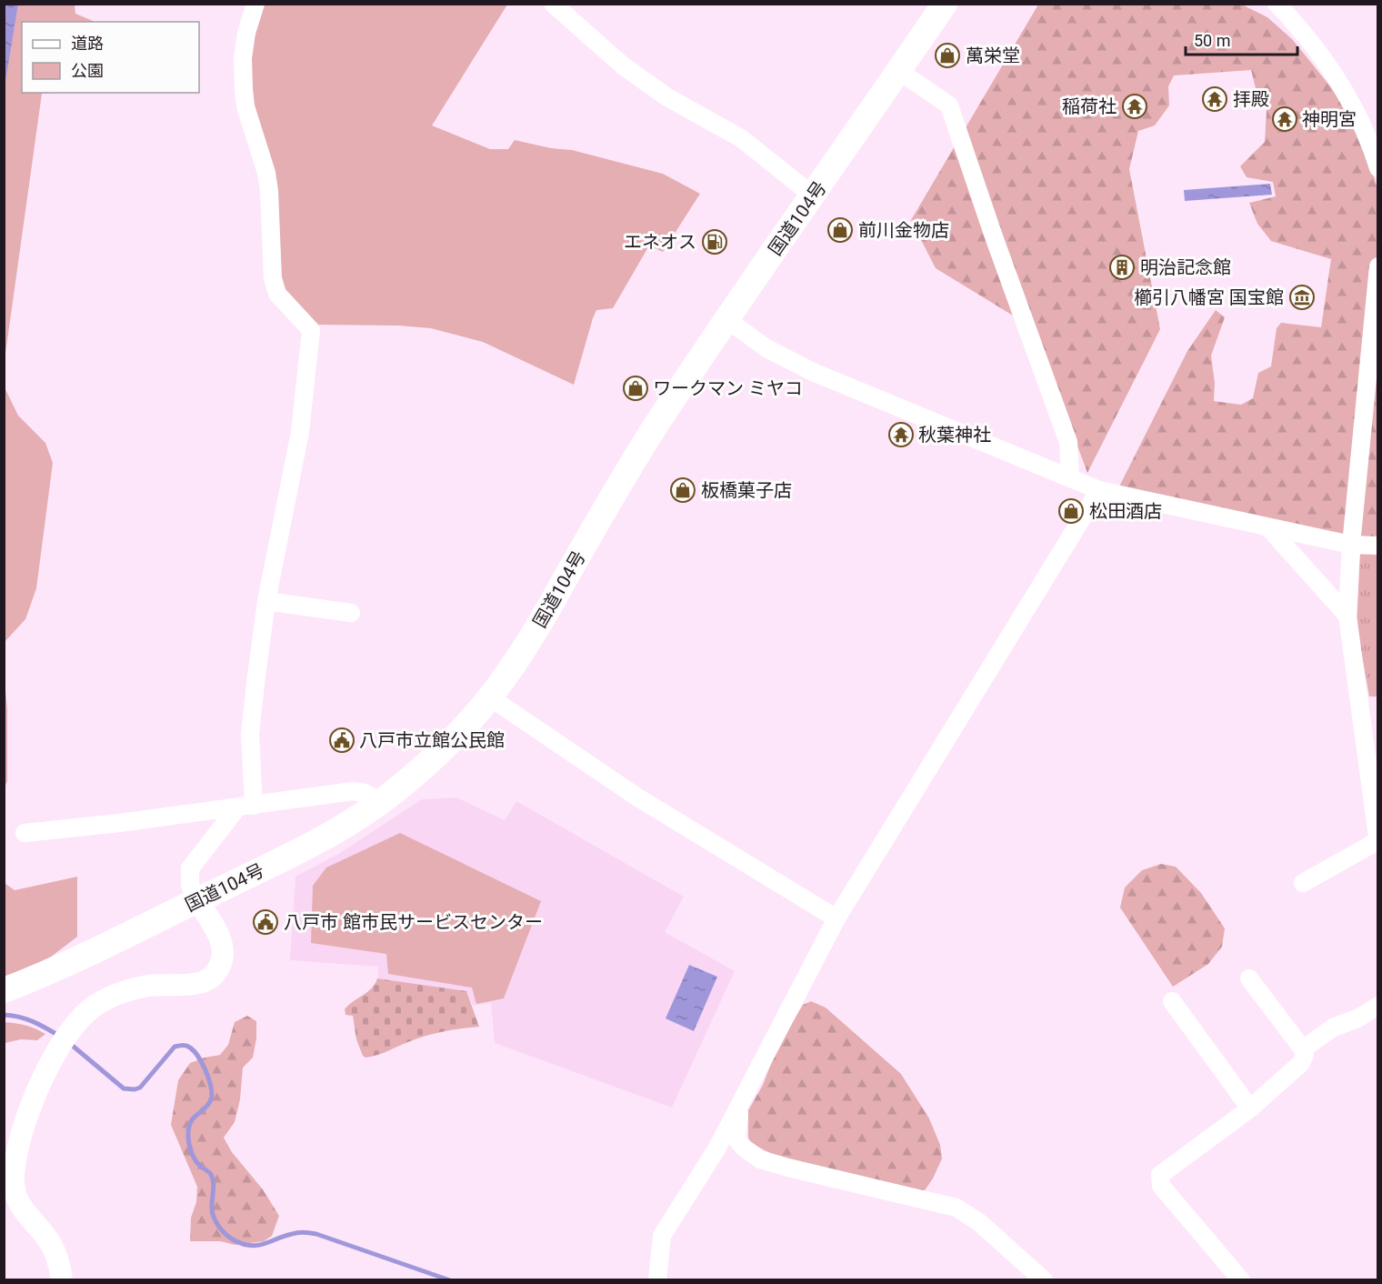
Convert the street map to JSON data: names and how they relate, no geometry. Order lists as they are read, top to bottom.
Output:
{
  "streets": {
    "highway": ["国道104号"]
  },
  "places": {
    "shop": [
      "萬栄堂",
      "前川金物店",
      "ワークマン ミヤコ",
      "板橋菓子店",
      "松田酒店"
    ],
    "temple": [
      "拝殿",
      "稲荷社",
      "神明宮",
      "秋葉神社"
    ],
    "fuel station": ["エネオス"],
    "building": ["明治記念館"],
    "museum": ["櫛引八幡宮 国宝館"],
    "public building": ["八戸市立館公民館", "八戸市 館市民サービスセンター"]
  },
  "legend": ["道路", "公園"],
  "scale_bar": "50 m"
}
